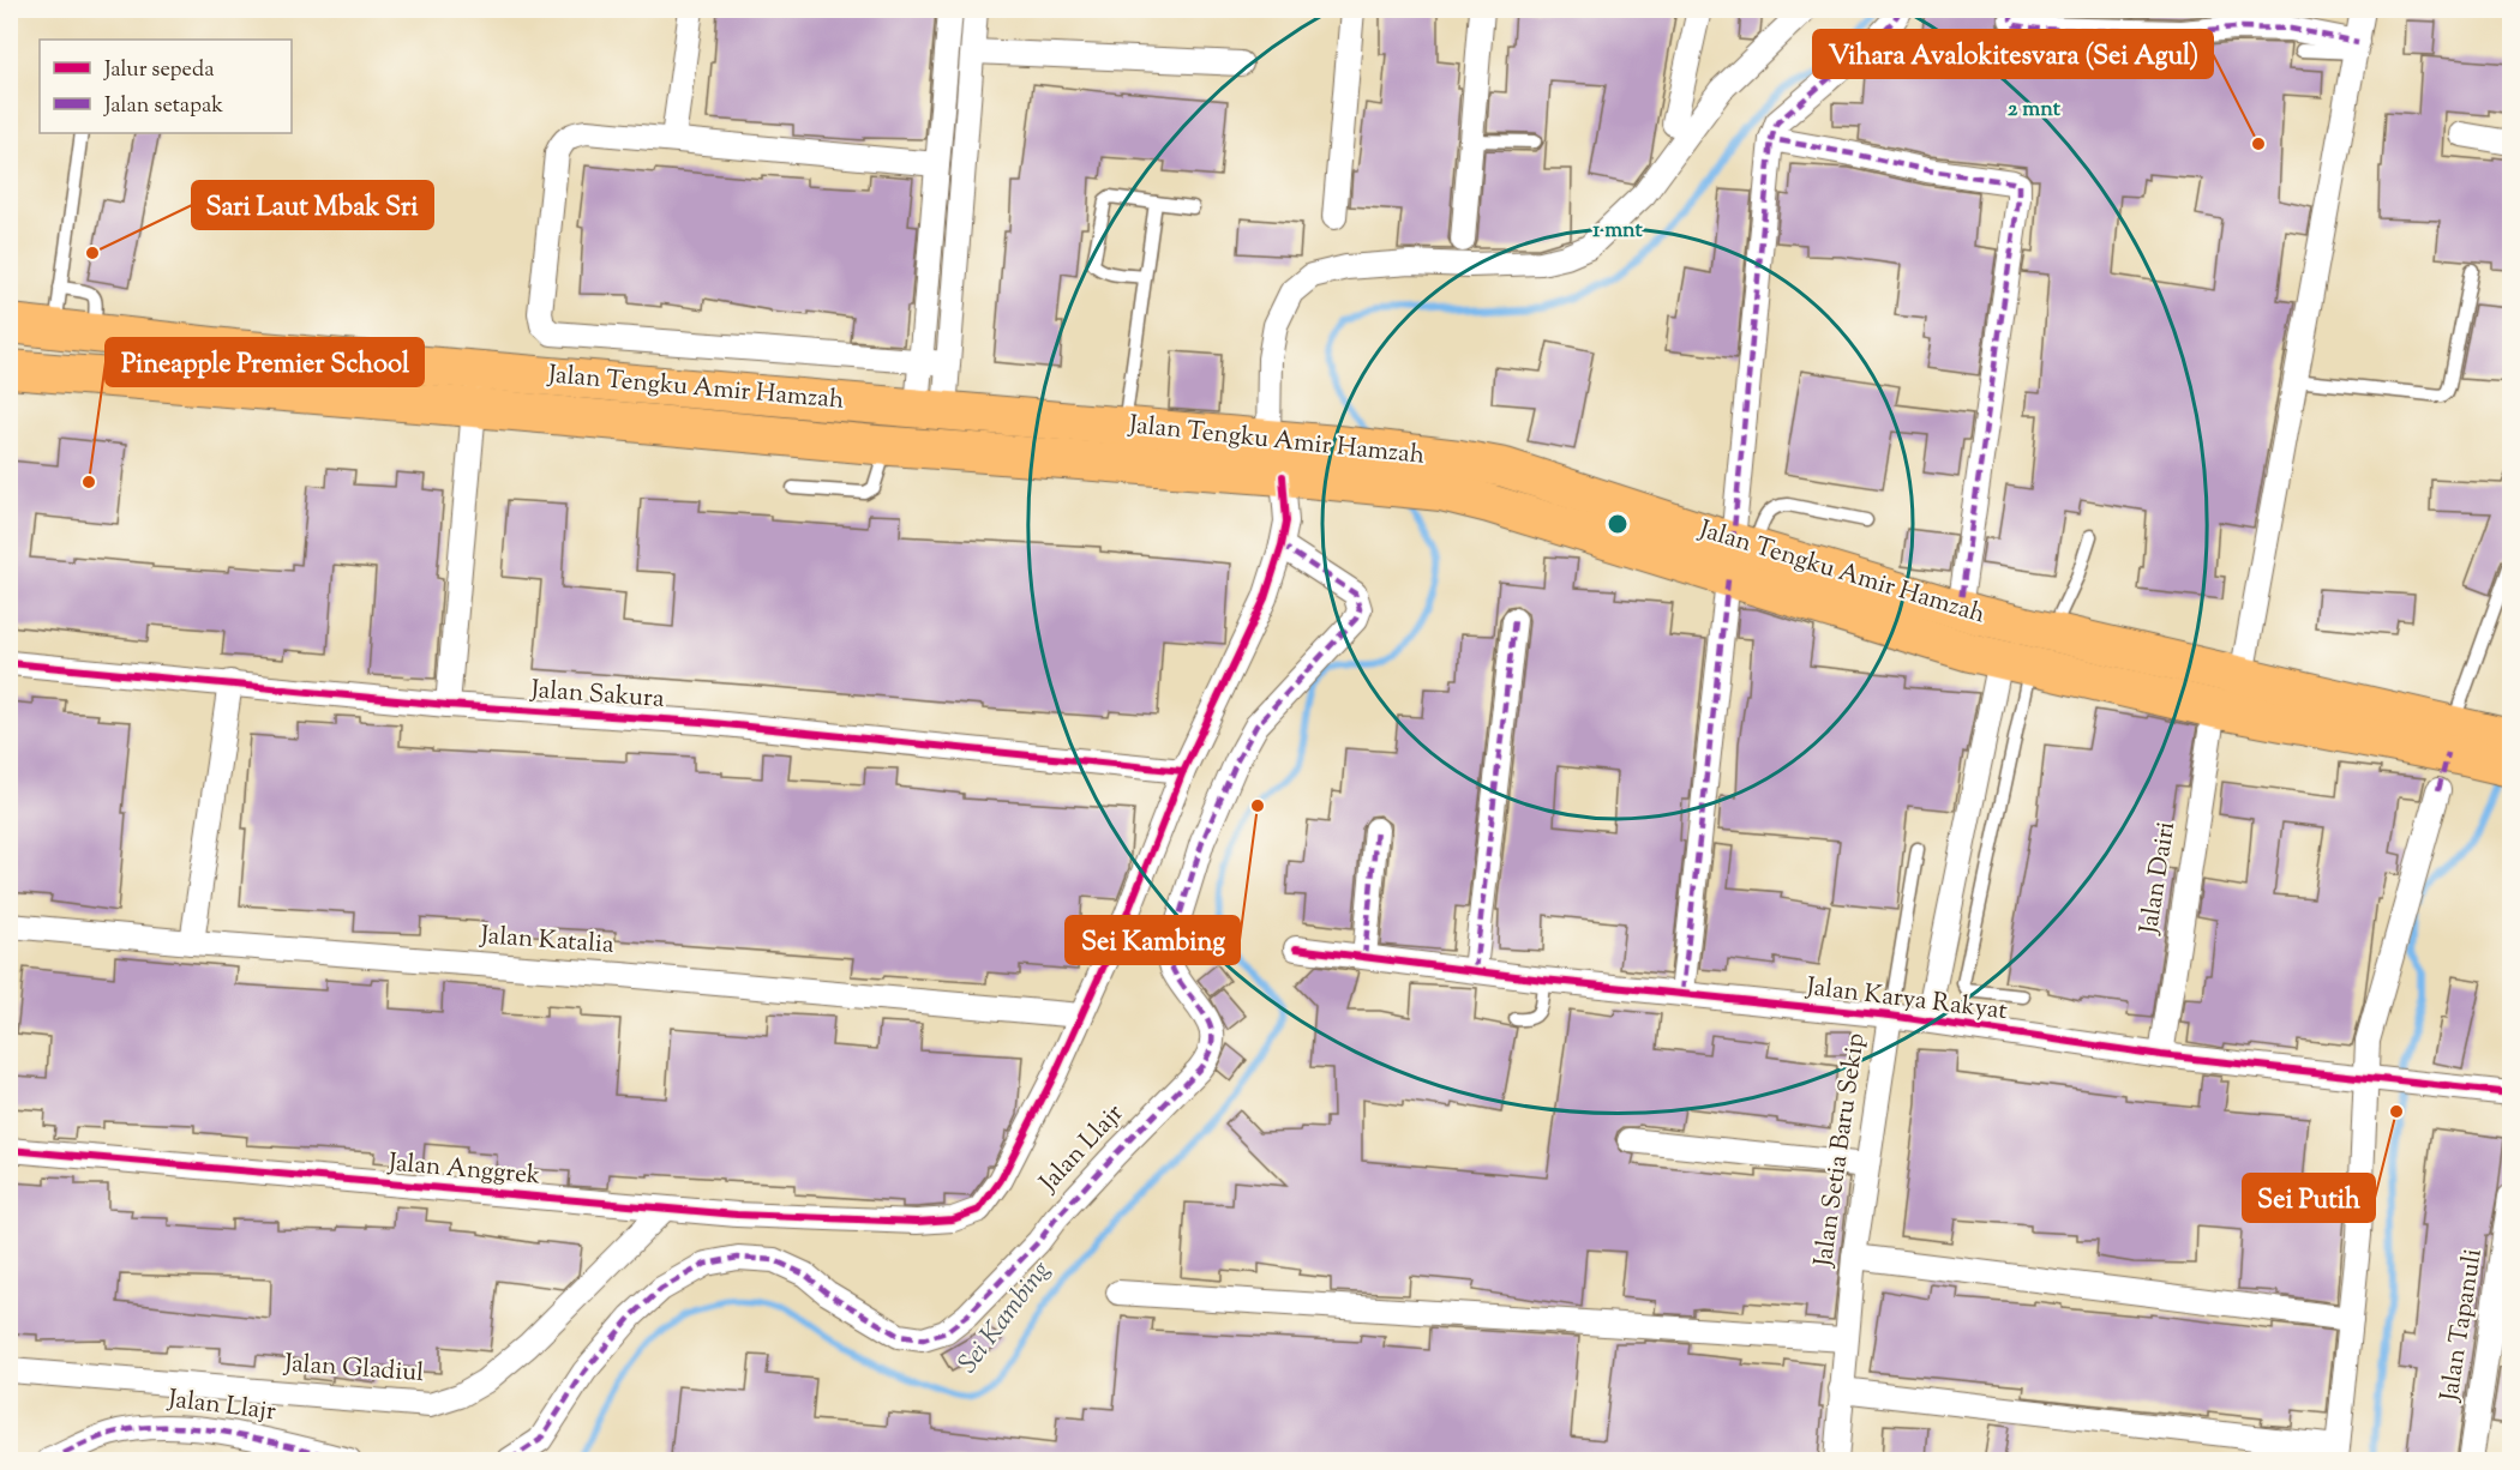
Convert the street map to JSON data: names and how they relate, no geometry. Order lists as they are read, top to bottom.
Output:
{
  "streets": {
    "main road": ["Jalan Tengku Amir Hamzah"],
    "street": [
      "Jalan Sakura",
      "Jalan Dairi",
      "Jalan Katalia",
      "Jalan Karya Rakyat",
      "Jalan Llajr",
      "Jalan Setia Baru Sekip",
      "Jalan Anggrek",
      "Jalan Tapanuli",
      "Jalan Gladiul"
    ]
  },
  "crossings": [
    ["Jalan Tengku Amir Hamzah", "Jalan Dairi"],
    ["Jalan Tengku Amir Hamzah", "Jalan Anggrek"],
    ["Jalan Sakura", "Jalan Anggrek"],
    ["Jalan Dairi", "Jalan Karya Rakyat"],
    ["Jalan Katalia", "Jalan Anggrek"],
    ["Jalan Karya Rakyat", "Jalan Setia Baru Sekip"],
    ["Jalan Llajr", "Jalan Anggrek"],
    ["Jalan Anggrek", "Jalan Gladiul"]
  ],
  "water": ["Sei Kambing"],
  "places": [
    "Vihara Avalokitesvara (Sei Agul)",
    "Sari Laut Mbak Sri",
    "Pineapple Premier School",
    "Sei Kambing",
    "Sei Putih"
  ],
  "legend": ["Jalur sepeda", "Jalan setapak"],
  "rings": ["2 mnt", "1 mnt"]
}
